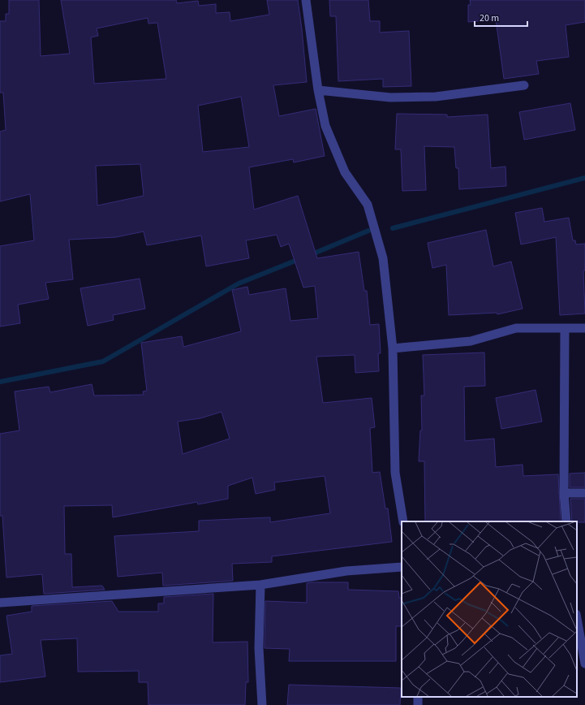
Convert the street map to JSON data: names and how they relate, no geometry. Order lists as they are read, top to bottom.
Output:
{
  "scale_bar": "20 m"
}
